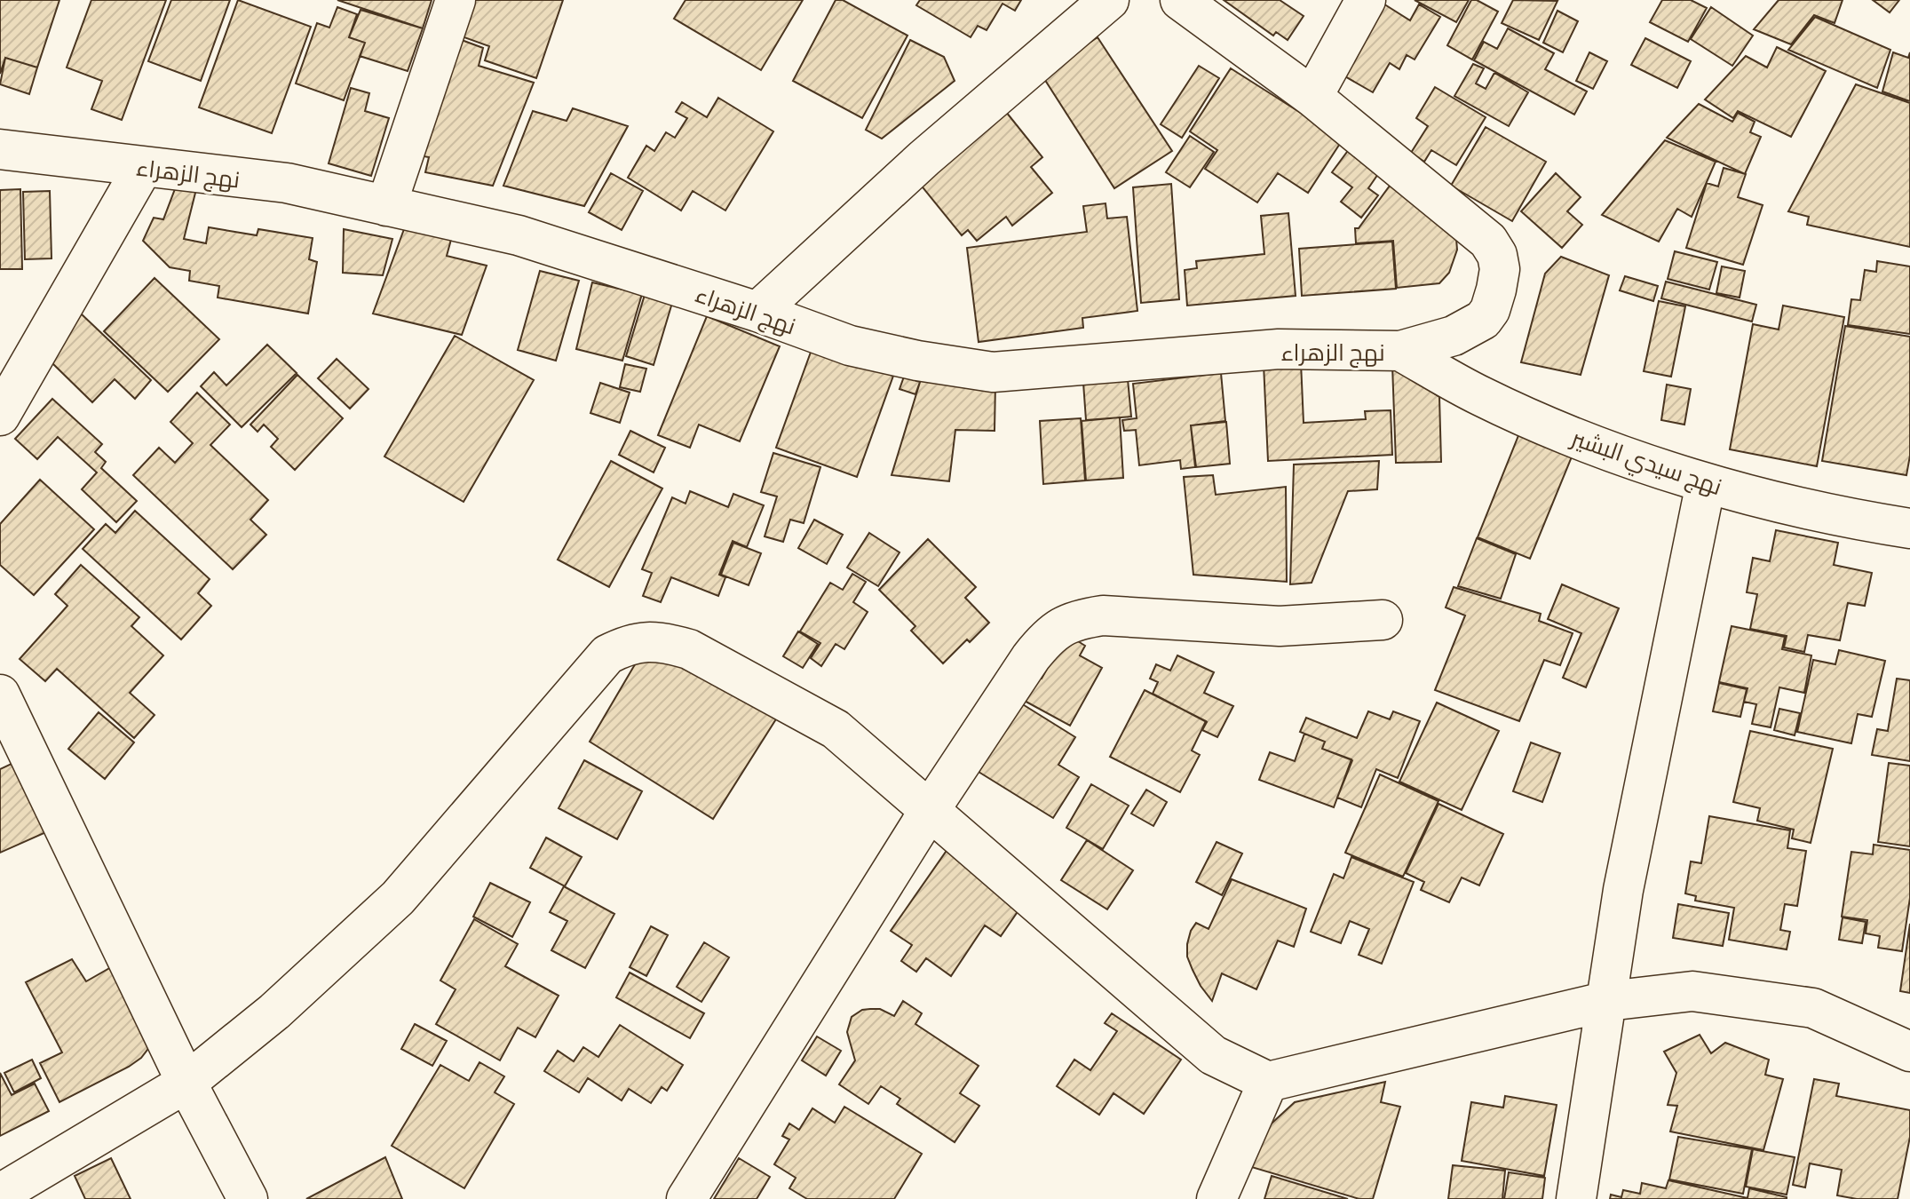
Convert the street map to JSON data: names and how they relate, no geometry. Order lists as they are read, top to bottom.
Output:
{
  "streets": {
    "street": ["نهج الزهراء", "نهج سيدي البشير"]
  },
  "crossings": [
    ["نهج الزهراء", "نهج سيدي البشير"]
  ]
}
